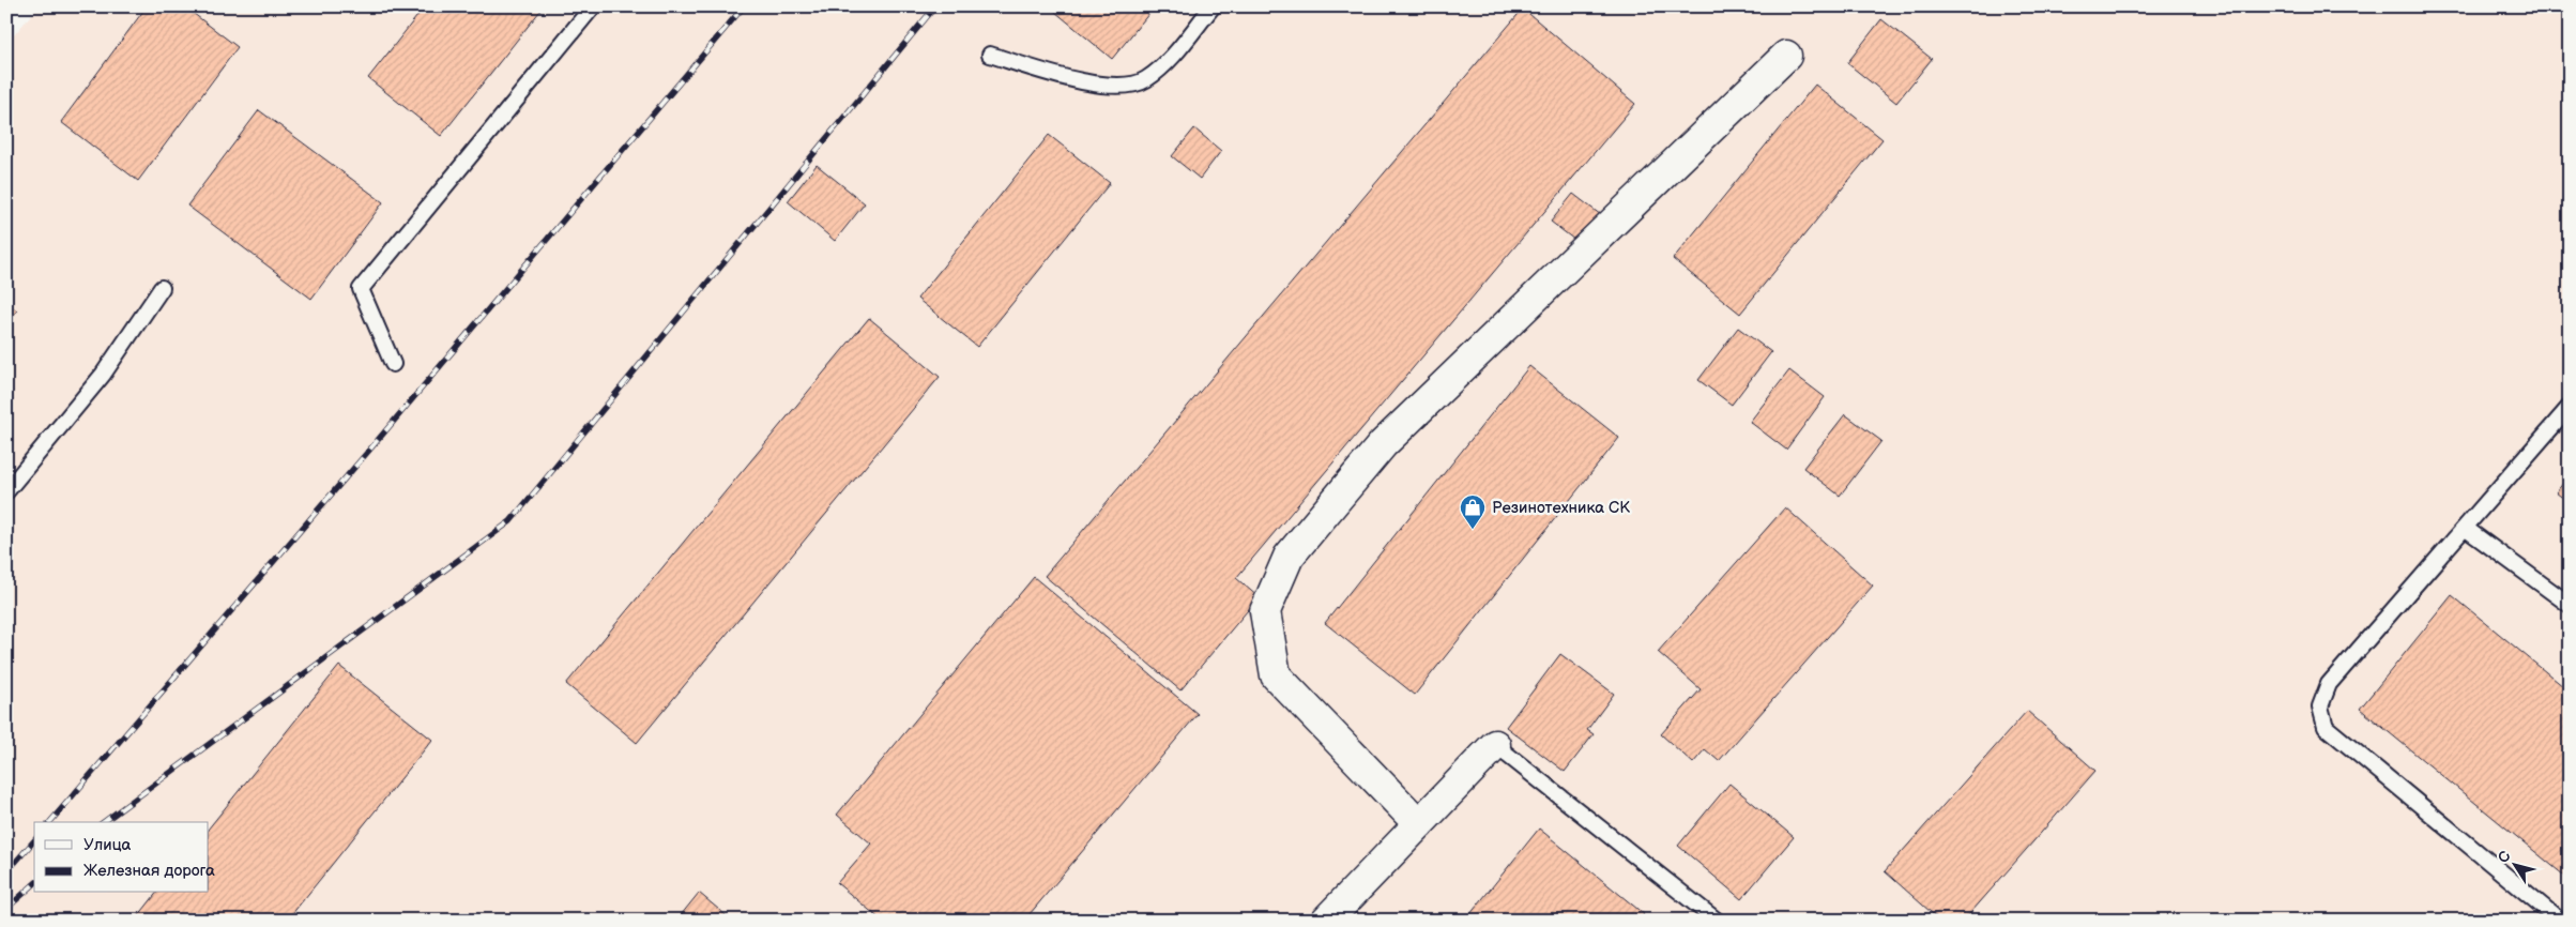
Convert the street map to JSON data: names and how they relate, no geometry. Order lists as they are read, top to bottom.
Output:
{
  "places": {
    "shop": ["Резинотехника СК"]
  },
  "legend": ["Улица", "Железная дорога"],
  "north": "top left"
}
